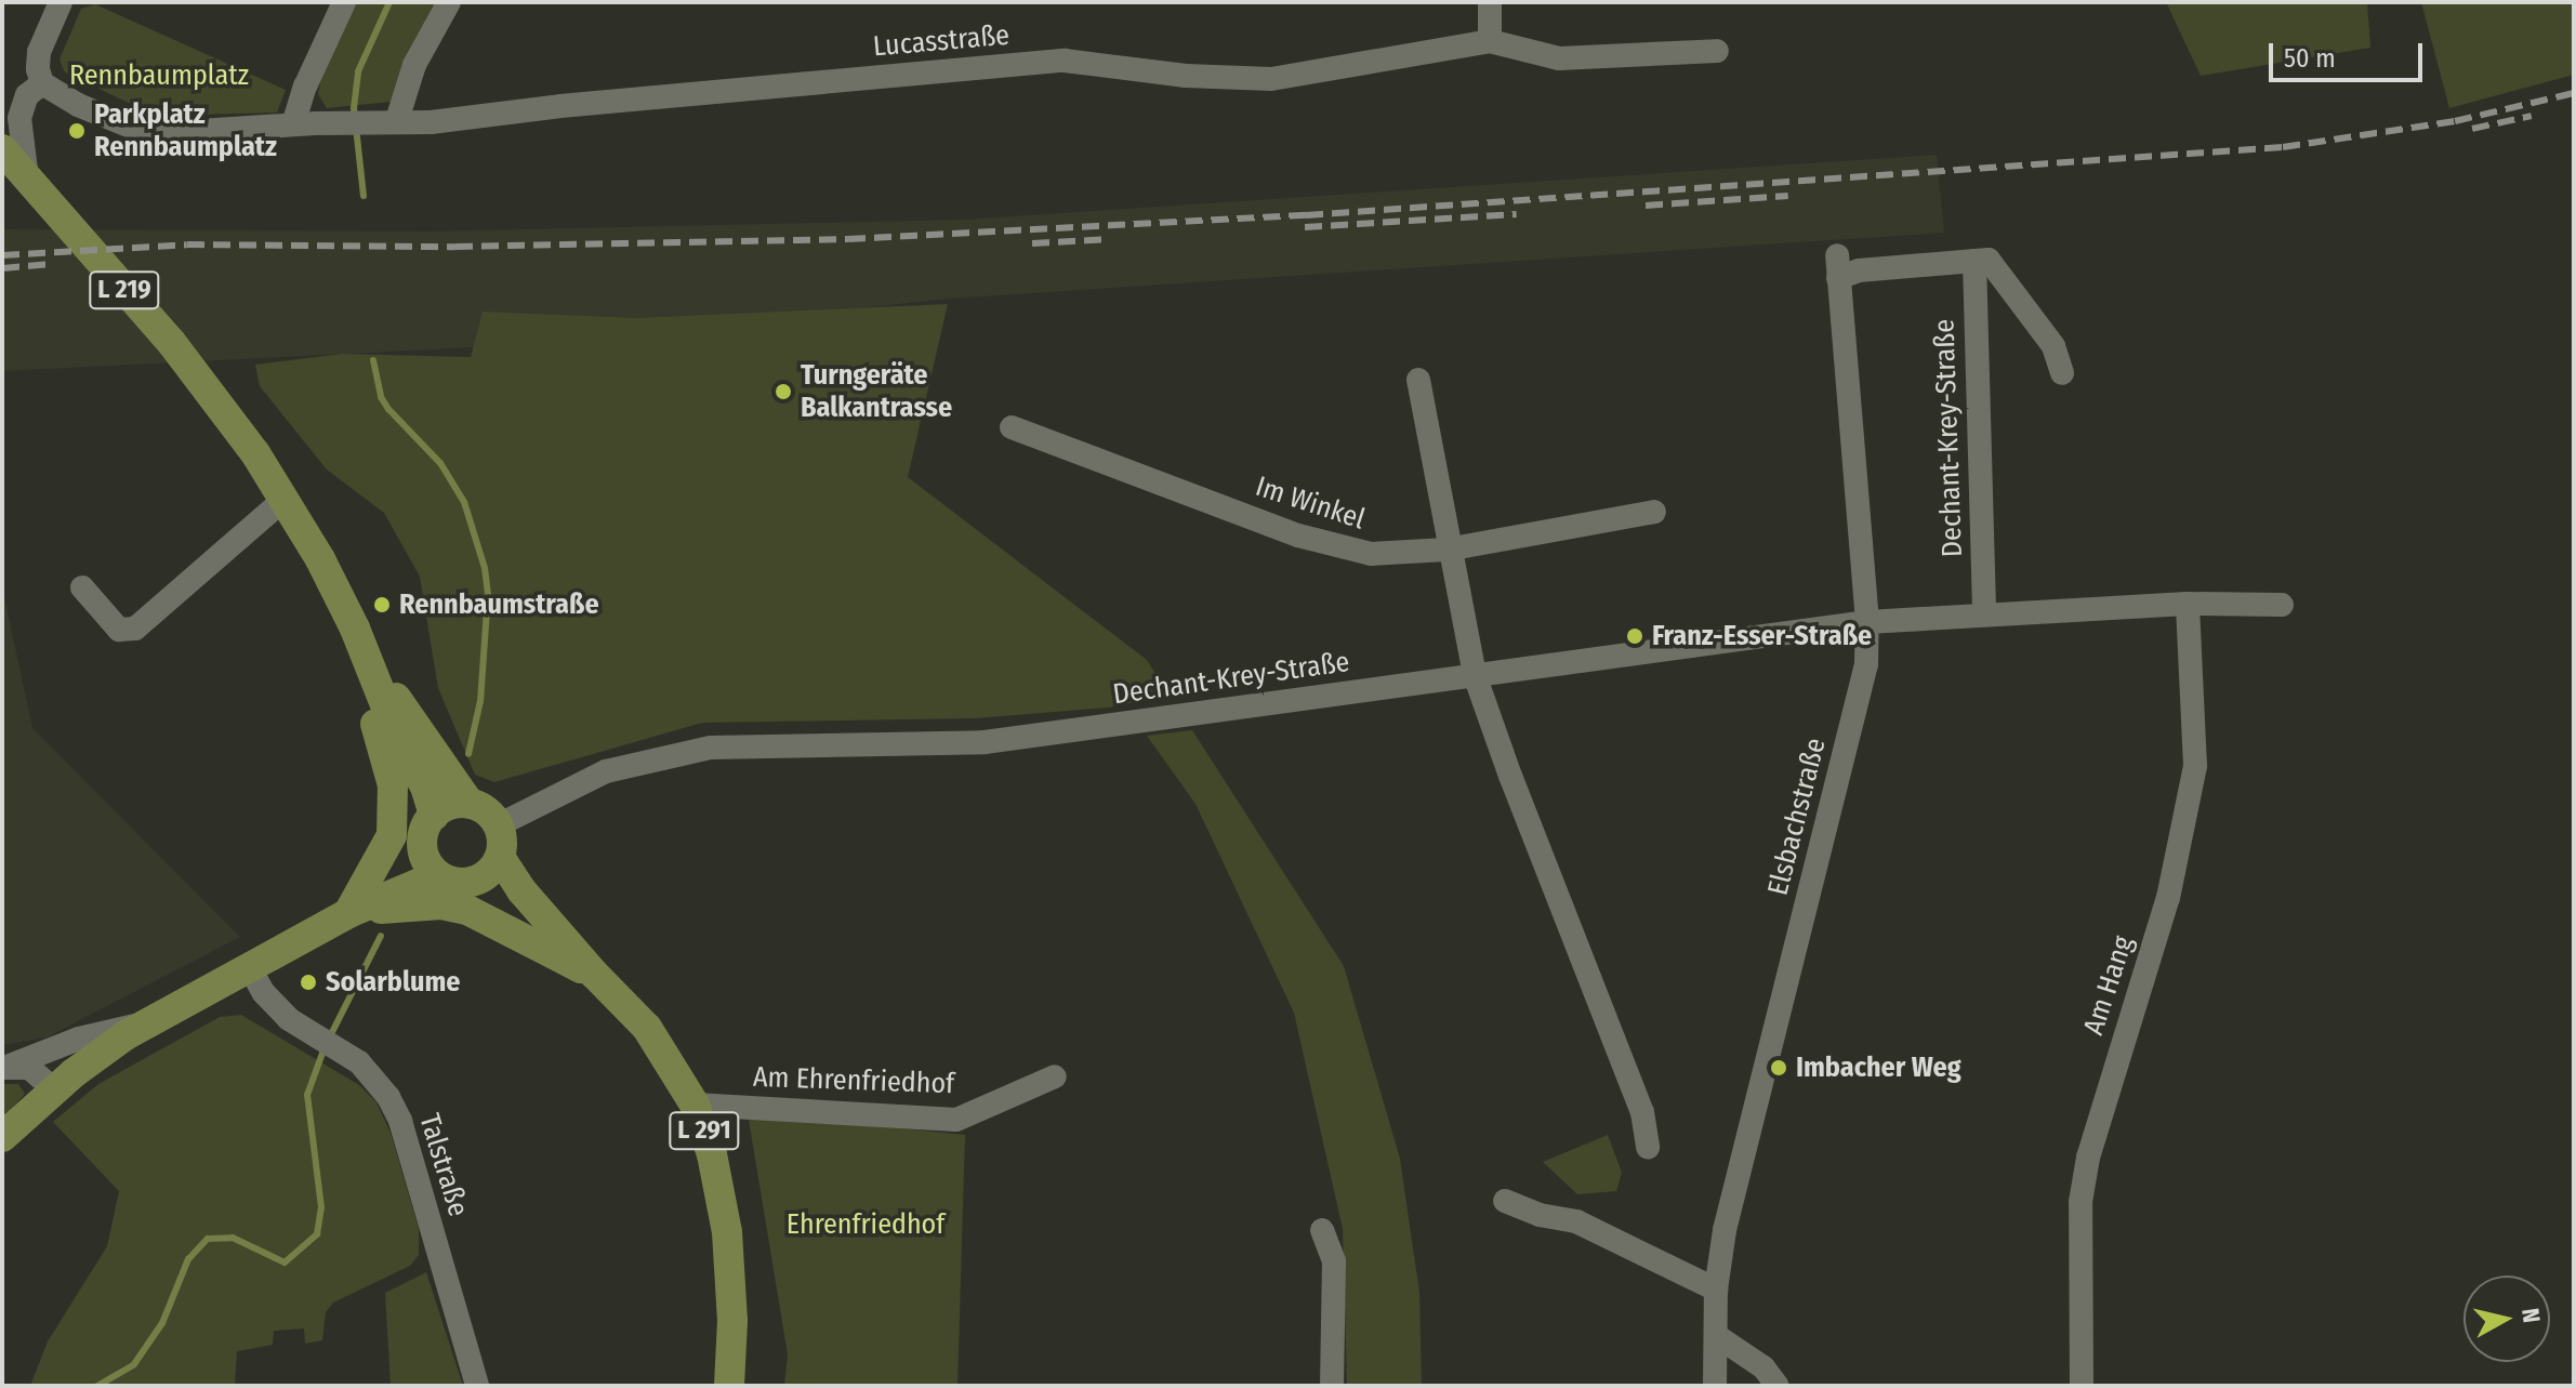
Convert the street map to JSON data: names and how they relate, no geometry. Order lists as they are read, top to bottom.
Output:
{
  "streets": {
    "main road": ["L 219", "L 291"],
    "street": [
      "Lucasstraße",
      "Dechant-Krey-Straße",
      "Im Winkel",
      "Elsbachstraße",
      "Am Hang",
      "Am Ehrenfriedhof",
      "Talstraße"
    ]
  },
  "crossings": [
    ["L 219", "Dechant-Krey-Straße"],
    ["L 219", "L 291"],
    ["L 219", "Talstraße"],
    ["Dechant-Krey-Straße", "Elsbachstraße"],
    ["Dechant-Krey-Straße", "Am Hang"],
    ["Dechant-Krey-Straße", "L 291"],
    ["Am Ehrenfriedhof", "L 291"]
  ],
  "parks": ["Rennbaumplatz", "Ehrenfriedhof"],
  "places": [
    "Parkplatz Rennbaumplatz",
    "Turngeräte Balkantrasse",
    "Rennbaumstraße",
    "Franz-Esser-Straße",
    "Solarblume",
    "Imbacher Weg"
  ],
  "scale_bar": "50 m",
  "north": "right"
}
